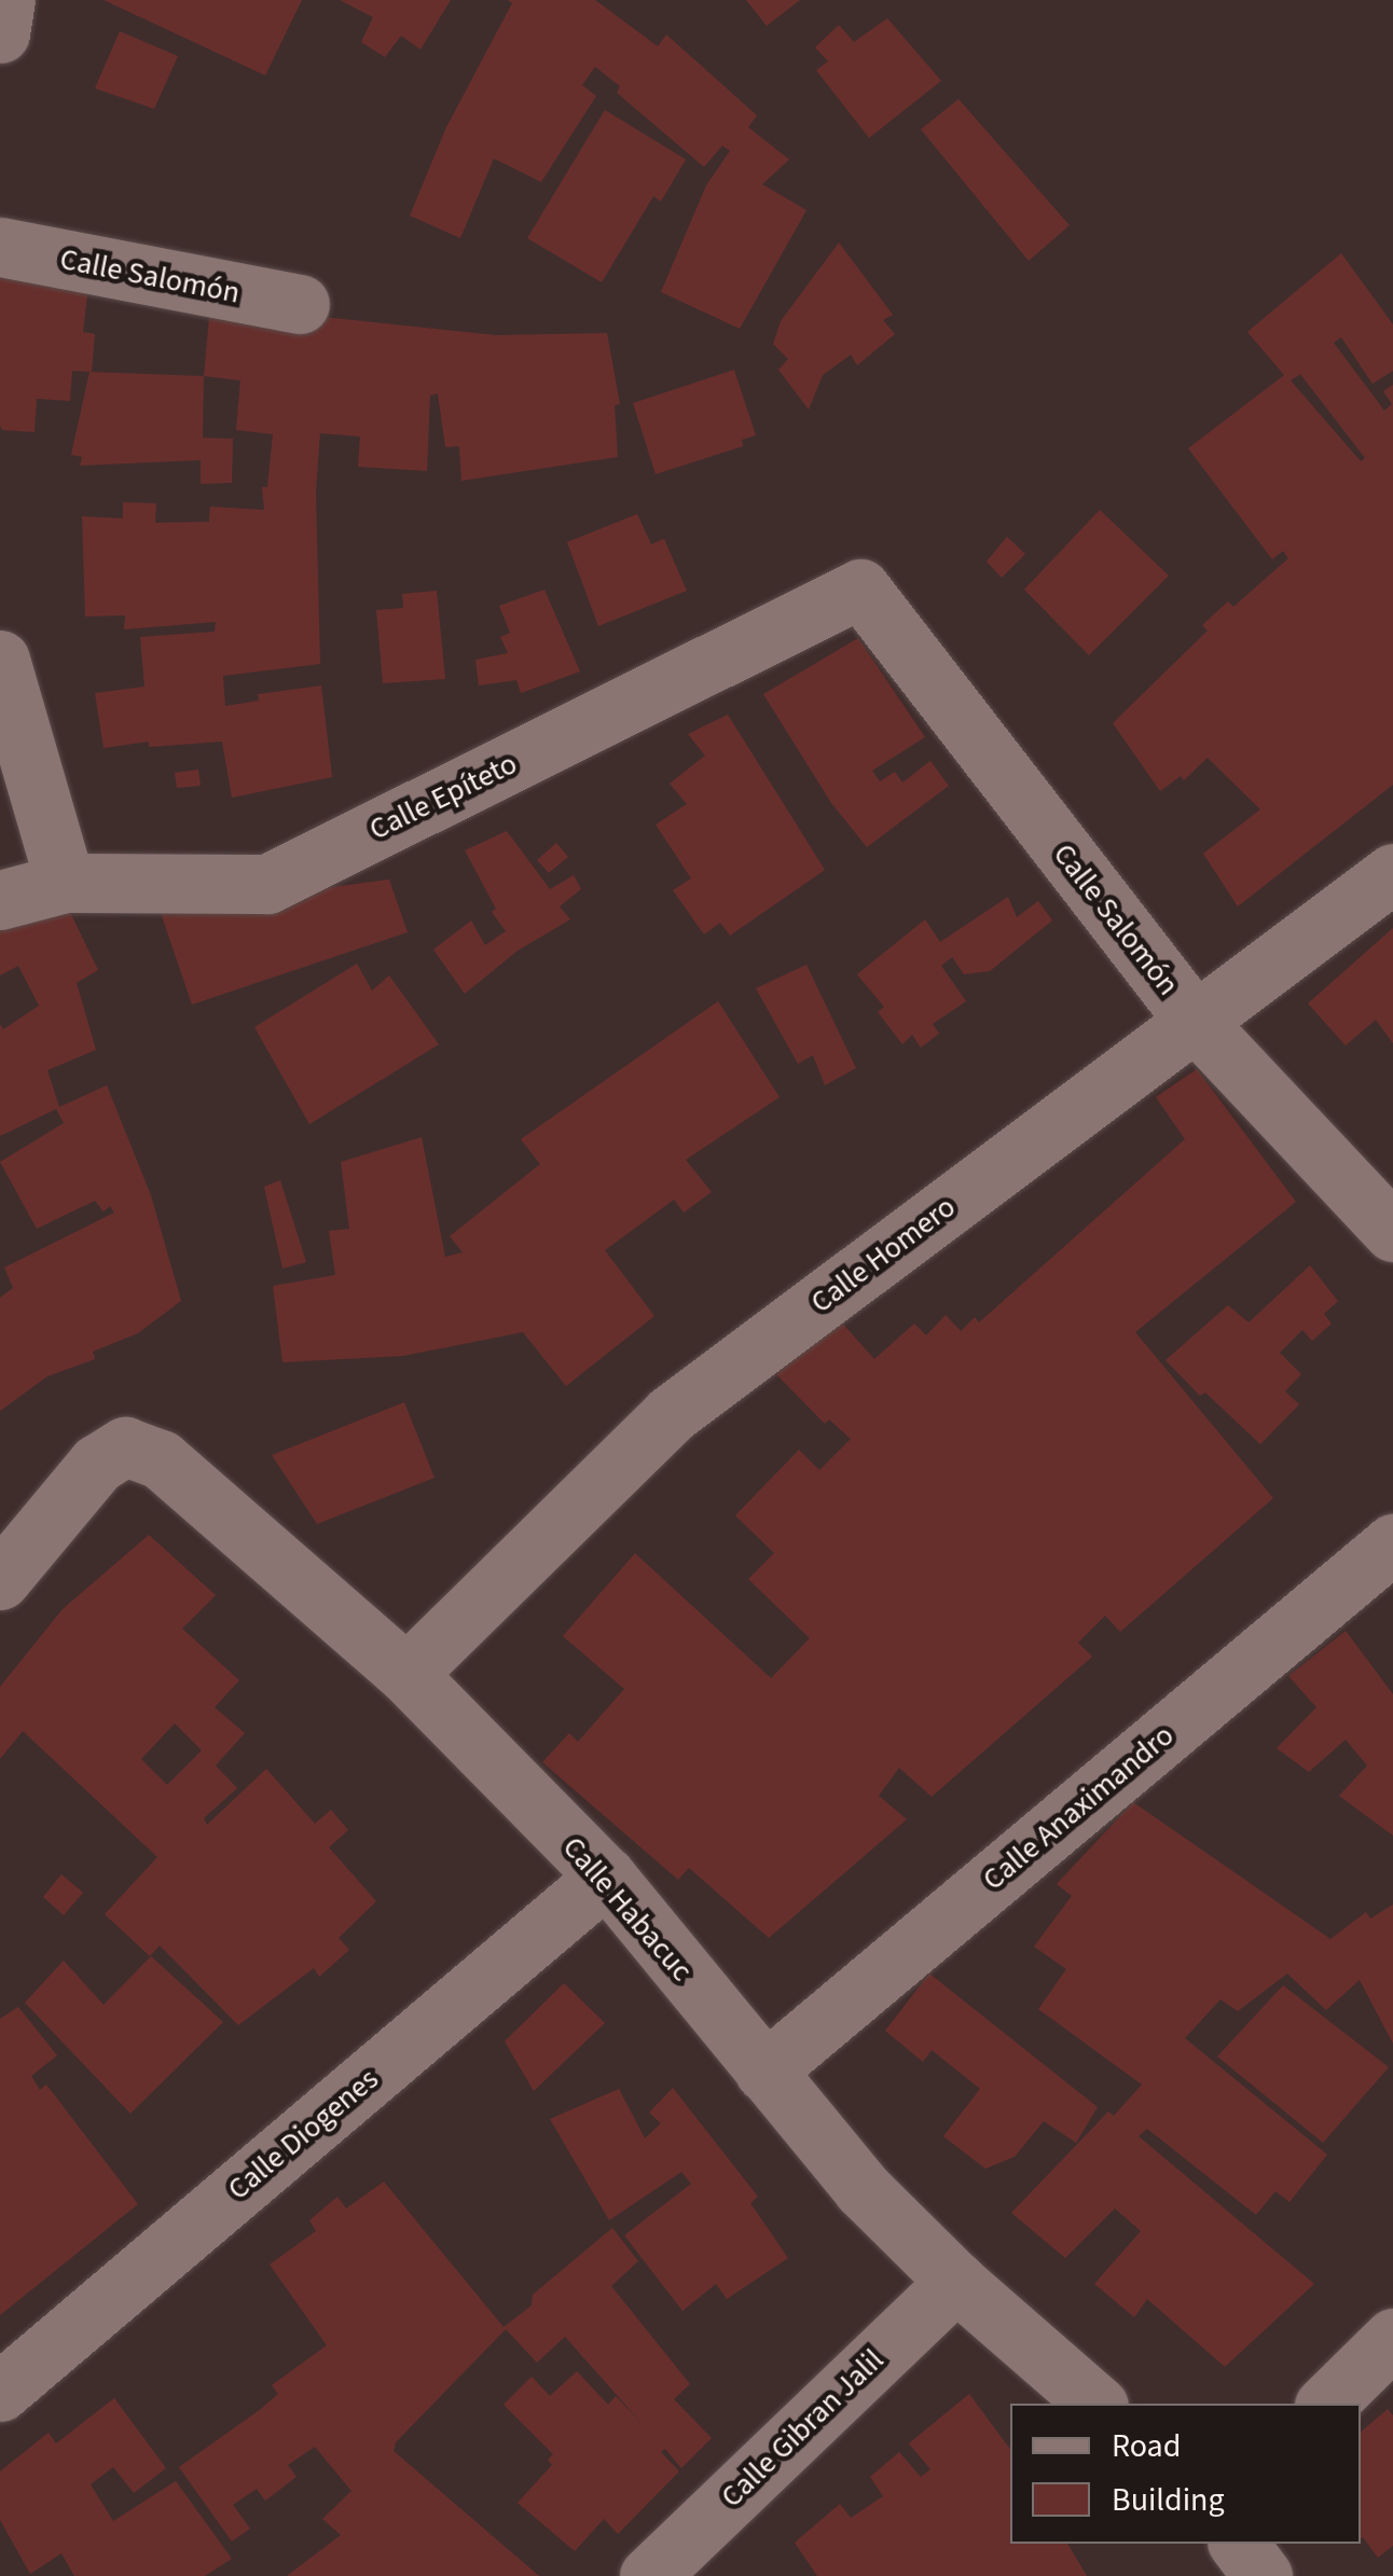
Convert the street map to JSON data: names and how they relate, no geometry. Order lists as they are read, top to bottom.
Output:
{
  "streets": {
    "street": [
      "Calle Salomón",
      "Calle Epíteto",
      "Calle Homero",
      "Calle Anaximandro",
      "Calle Habacuc",
      "Calle Diogenes",
      "Calle Gibran Jalil"
    ]
  },
  "crossings": [
    ["Calle Salomón", "Calle Epíteto"],
    ["Calle Salomón", "Calle Homero"],
    ["Calle Homero", "Calle Habacuc"],
    ["Calle Anaximandro", "Calle Habacuc"],
    ["Calle Habacuc", "Calle Diogenes"],
    ["Calle Habacuc", "Calle Gibran Jalil"]
  ],
  "legend": ["Road", "Building"]
}
